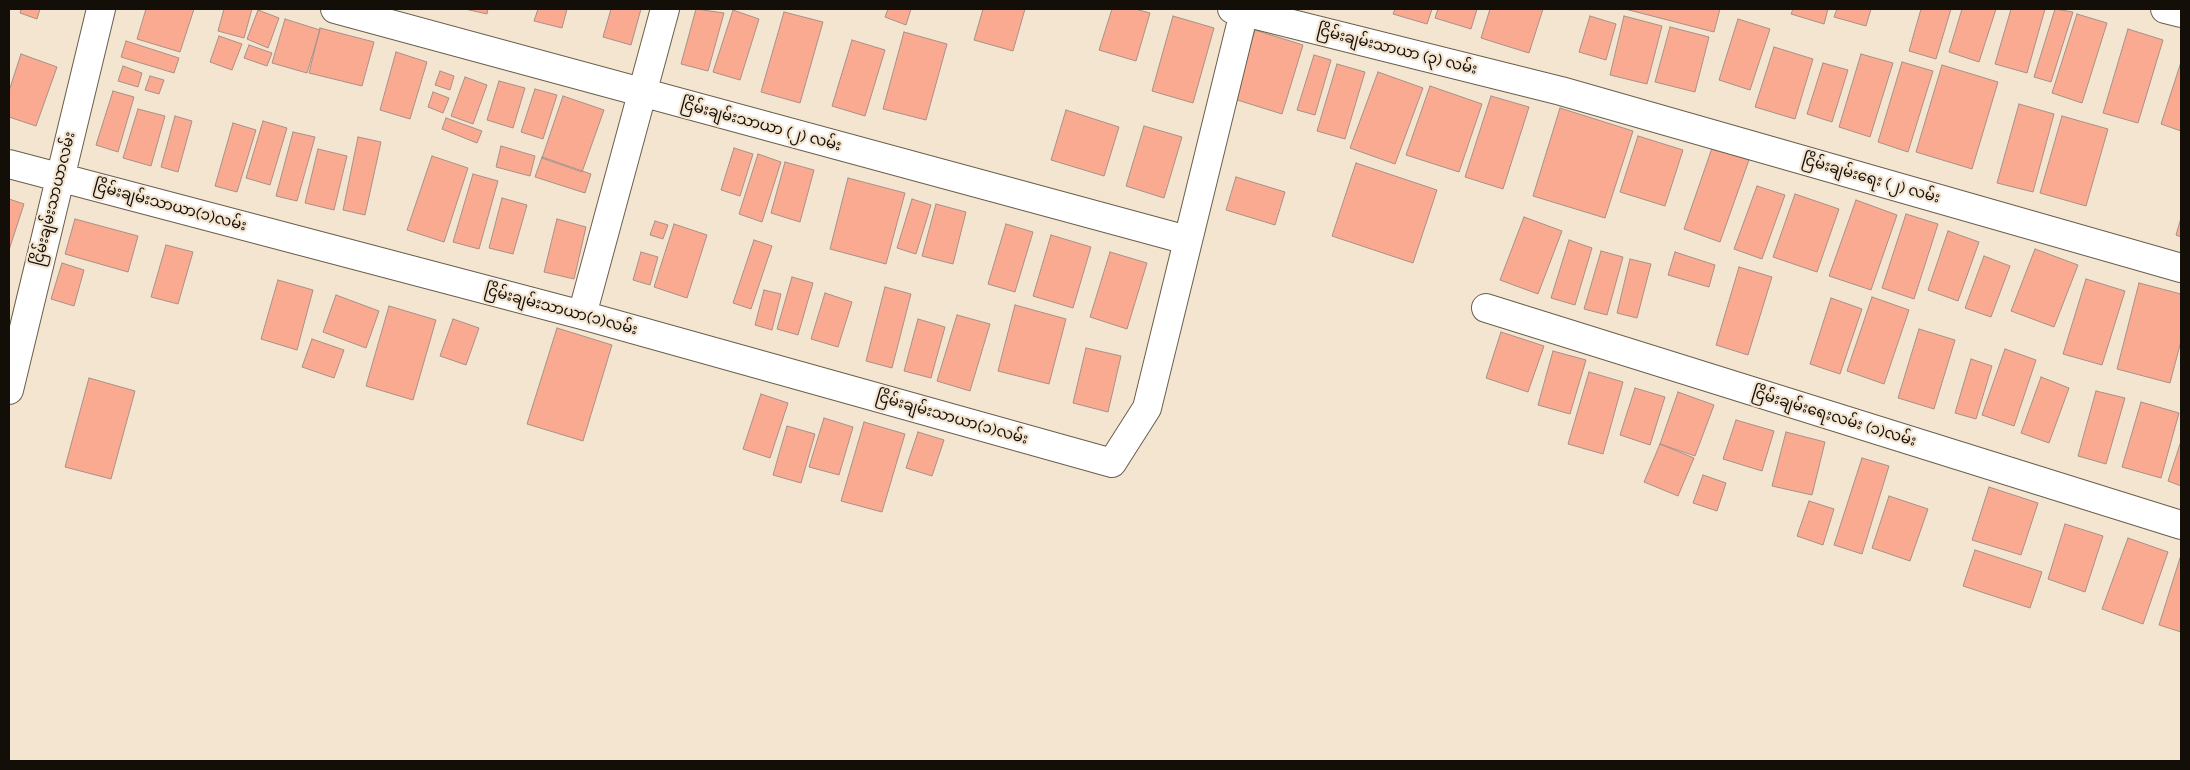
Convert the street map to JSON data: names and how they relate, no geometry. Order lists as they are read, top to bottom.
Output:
{
  "streets": {
    "street": [
      "ငြိမ်းချမ်းသာယာ (၃) လမ်း",
      "ငြိမ်းချမ်းသာယာ (၂) လမ်း",
      "ငြိမ်းချမ်းရေး (၂) လမ်း",
      "ငြိမ်းချမ်းသာယာလမ်း",
      "ငြိမ်းချမ်းသာယာ(၁)လမ်း",
      "ငြိမ်းချမ်းရေးလမ်း (၁)လမ်း"
    ]
  },
  "crossings": [
    ["ငြိမ်းချမ်းသာယာ (၃) လမ်း", "ငြိမ်းချမ်းရေး (၂) လမ်း"],
    ["ငြိမ်းချမ်းသာယာ (၂) လမ်း", "ငြိမ်းချမ်းသာယာ(၁)လမ်း"],
    ["ငြိမ်းချမ်းသာယာလမ်း", "ငြိမ်းချမ်းသာယာ(၁)လမ်း"]
  ]
}
